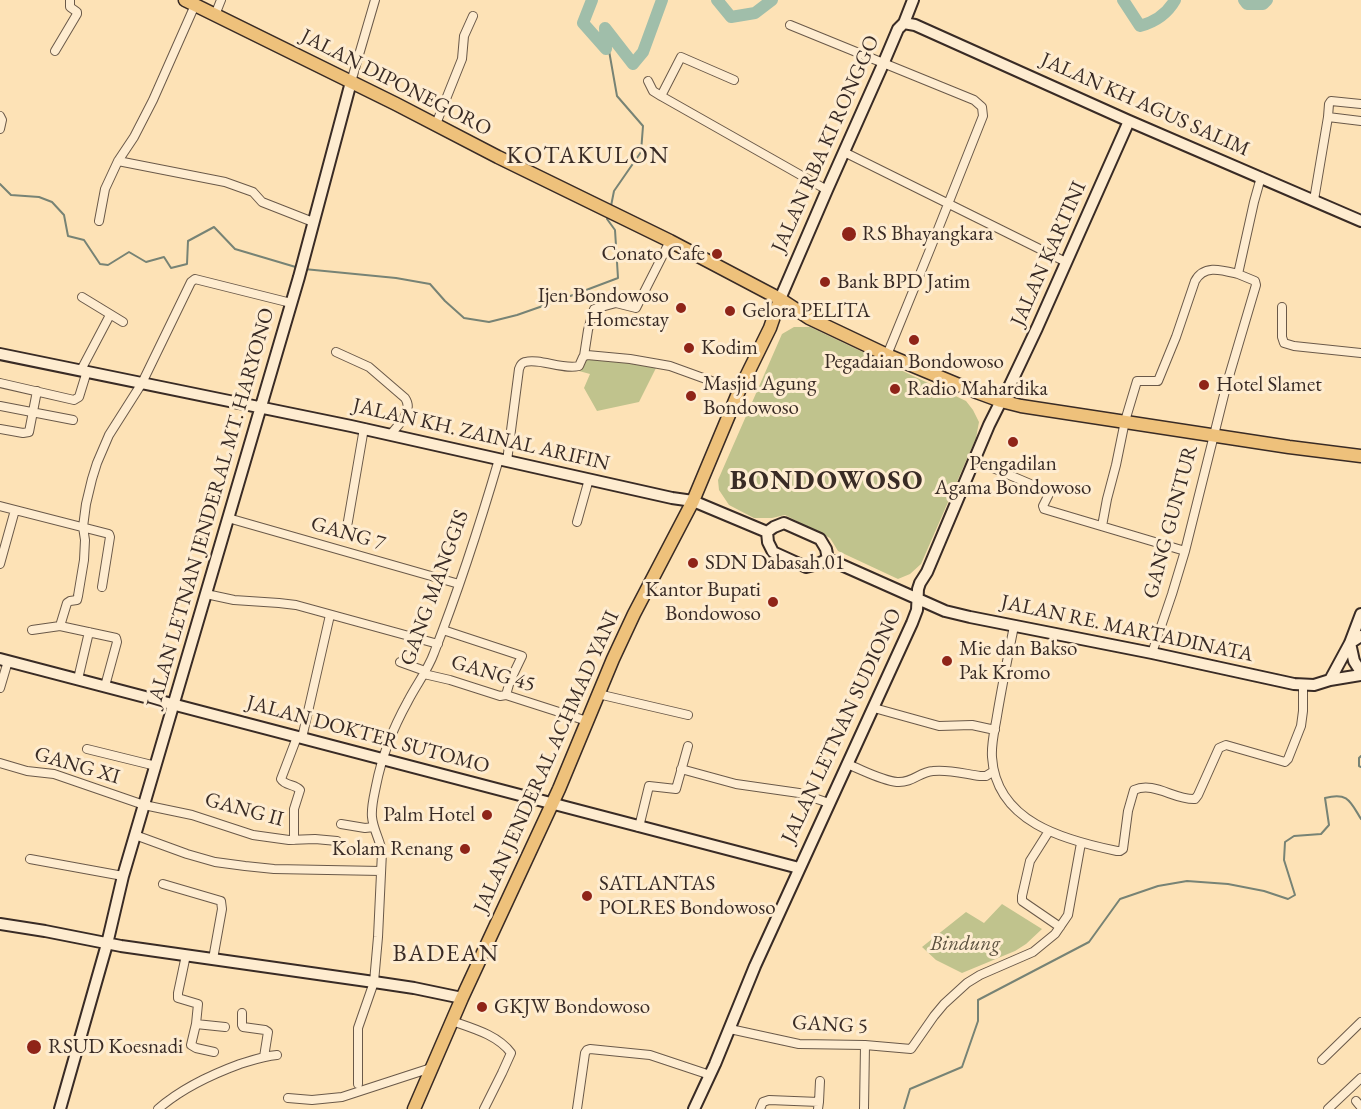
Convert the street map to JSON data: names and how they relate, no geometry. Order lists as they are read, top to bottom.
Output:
{
  "streets": {
    "main road": [
      "JALAN DIPONEGORO",
      "JALAN KH AGUS SALIM",
      "JALAN RBA KI RONGGO",
      "JALAN KARTINI",
      "JALAN KH. ZAINAL ARIFIN",
      "JALAN LETNAN JENDERAL MT. HARYONO",
      "JALAN RE. MARTADINATA",
      "JALAN LETNAN SUDIONO",
      "JALAN DOKTER SUTOMO",
      "JALAN JENDERAL ACHMAD YANI"
    ],
    "street": [
      "GANG GUNTUR",
      "GANG 7",
      "GANG MANGGIS",
      "GANG 45",
      "GANG XI",
      "GANG II",
      "GANG 5"
    ]
  },
  "crossings": [
    ["JALAN DIPONEGORO", "JALAN RBA KI RONGGO"],
    ["JALAN DIPONEGORO", "JALAN KARTINI"],
    ["JALAN DIPONEGORO", "JALAN LETNAN JENDERAL MT. HARYONO"],
    ["JALAN DIPONEGORO", "GANG GUNTUR"],
    ["JALAN DIPONEGORO", "JALAN JENDERAL ACHMAD YANI"],
    ["JALAN KH AGUS SALIM", "JALAN RBA KI RONGGO"],
    ["JALAN KH AGUS SALIM", "JALAN KARTINI"],
    ["JALAN RBA KI RONGGO", "JALAN JENDERAL ACHMAD YANI"],
    ["JALAN KARTINI", "JALAN LETNAN SUDIONO"],
    ["JALAN KH. ZAINAL ARIFIN", "JALAN LETNAN JENDERAL MT. HARYONO"],
    ["JALAN KH. ZAINAL ARIFIN", "GANG MANGGIS"],
    ["JALAN KH. ZAINAL ARIFIN", "JALAN JENDERAL ACHMAD YANI"],
    ["JALAN LETNAN JENDERAL MT. HARYONO", "GANG 7"],
    ["JALAN LETNAN JENDERAL MT. HARYONO", "JALAN DOKTER SUTOMO"],
    ["JALAN LETNAN JENDERAL MT. HARYONO", "GANG XI"],
    ["JALAN LETNAN JENDERAL MT. HARYONO", "GANG II"],
    ["GANG GUNTUR", "JALAN RE. MARTADINATA"],
    ["GANG 7", "GANG MANGGIS"],
    ["GANG MANGGIS", "GANG 45"],
    ["GANG MANGGIS", "JALAN DOKTER SUTOMO"],
    ["JALAN RE. MARTADINATA", "JALAN LETNAN SUDIONO"],
    ["GANG 45", "JALAN JENDERAL ACHMAD YANI"],
    ["JALAN LETNAN SUDIONO", "JALAN DOKTER SUTOMO"],
    ["JALAN LETNAN SUDIONO", "GANG 5"],
    ["JALAN DOKTER SUTOMO", "JALAN JENDERAL ACHMAD YANI"],
    ["GANG XI", "GANG II"]
  ],
  "districts": ["KOTAKULON", "BONDOWOSO", "BADEAN"],
  "parks": ["Bindung"],
  "places": [
    "RS Bhayangkara",
    "Conato Cafe",
    "Bank BPD Jatim",
    "Ijen Bondowoso Homestay",
    "Gelora PELITA",
    "Pegadaian Bondowoso",
    "Kodim",
    "Hotel Slamet",
    "Radio Mahardika",
    "Masjid Agung Bondowoso",
    "Pengadilan Agama Bondowoso",
    "SDN Dabasah 01",
    "Kantor Bupati Bondowoso",
    "Mie dan Bakso Pak Kromo",
    "Palm Hotel",
    "Kolam Renang",
    "SATLANTAS POLRES Bondowoso",
    "GKJW Bondowoso",
    "RSUD Koesnadi"
  ]
}
